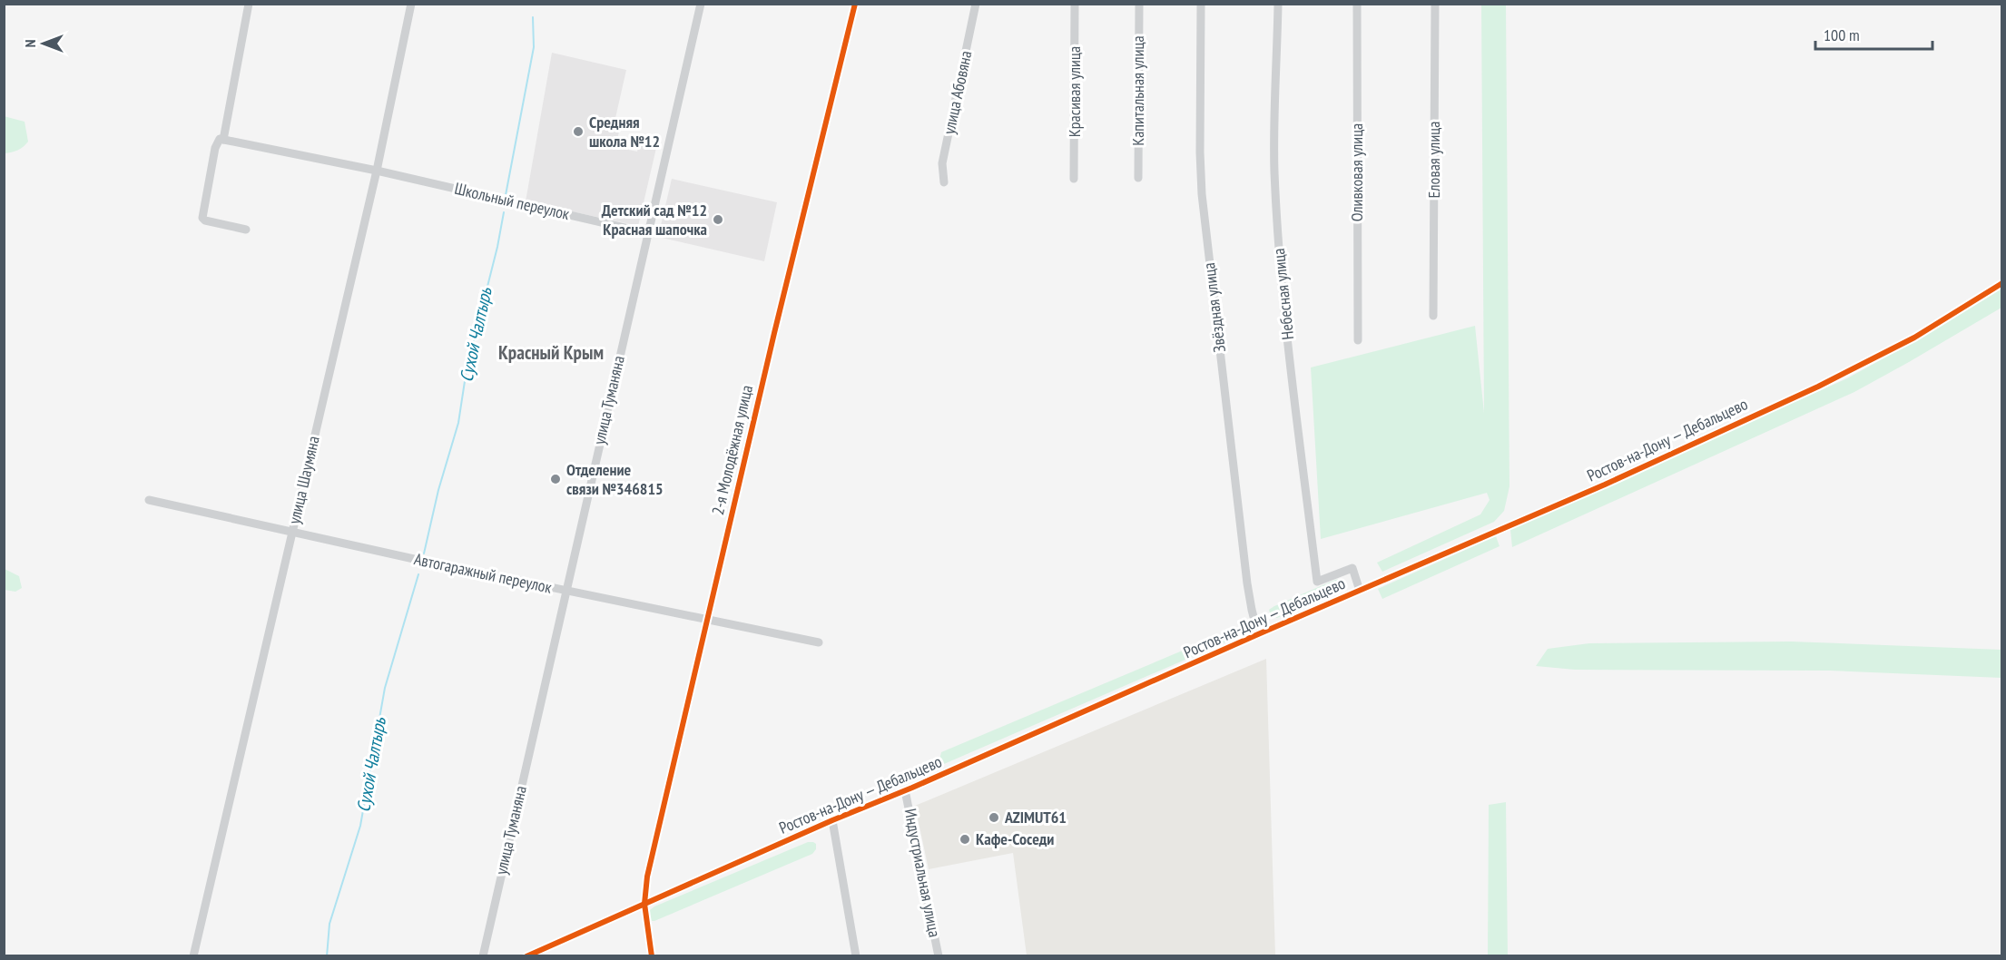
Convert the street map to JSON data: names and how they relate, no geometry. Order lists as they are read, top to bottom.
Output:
{
  "streets": {
    "street": [
      "Капитальная улица",
      "Красивая улица",
      "улица Абовяна",
      "Еловая улица",
      "Оливковая улица",
      "Школьный переулок",
      "Небесная улица",
      "Звёздная улица",
      "улица Туманяна",
      "Ростов-на-Дону — Дебальцево",
      "2-я Молодёжная улица",
      "улица Шаумяна",
      "Автогаражный переулок",
      "Индустриальная улица"
    ]
  },
  "crossings": [
    ["Школьный переулок", "улица Туманяна"],
    ["Школьный переулок", "улица Шаумяна"],
    ["Небесная улица", "Ростов-на-Дону — Дебальцево"],
    ["Звёздная улица", "Ростов-на-Дону — Дебальцево"],
    ["улица Туманяна", "Автогаражный переулок"],
    ["Ростов-на-Дону — Дебальцево", "2-я Молодёжная улица"],
    ["Ростов-на-Дону — Дебальцево", "Индустриальная улица"],
    ["2-я Молодёжная улица", "Автогаражный переулок"],
    ["улица Шаумяна", "Автогаражный переулок"]
  ],
  "districts": ["Красный Крым"],
  "water": ["Сухой Чалтырь"],
  "places": [
    "Средняя школа №12",
    "Детский сад №12 Красная шапочка",
    "Отделение связи №346815",
    "AZIMUT61",
    "Кафе-Соседи"
  ],
  "scale_bar": "100 m",
  "north": "left"
}
